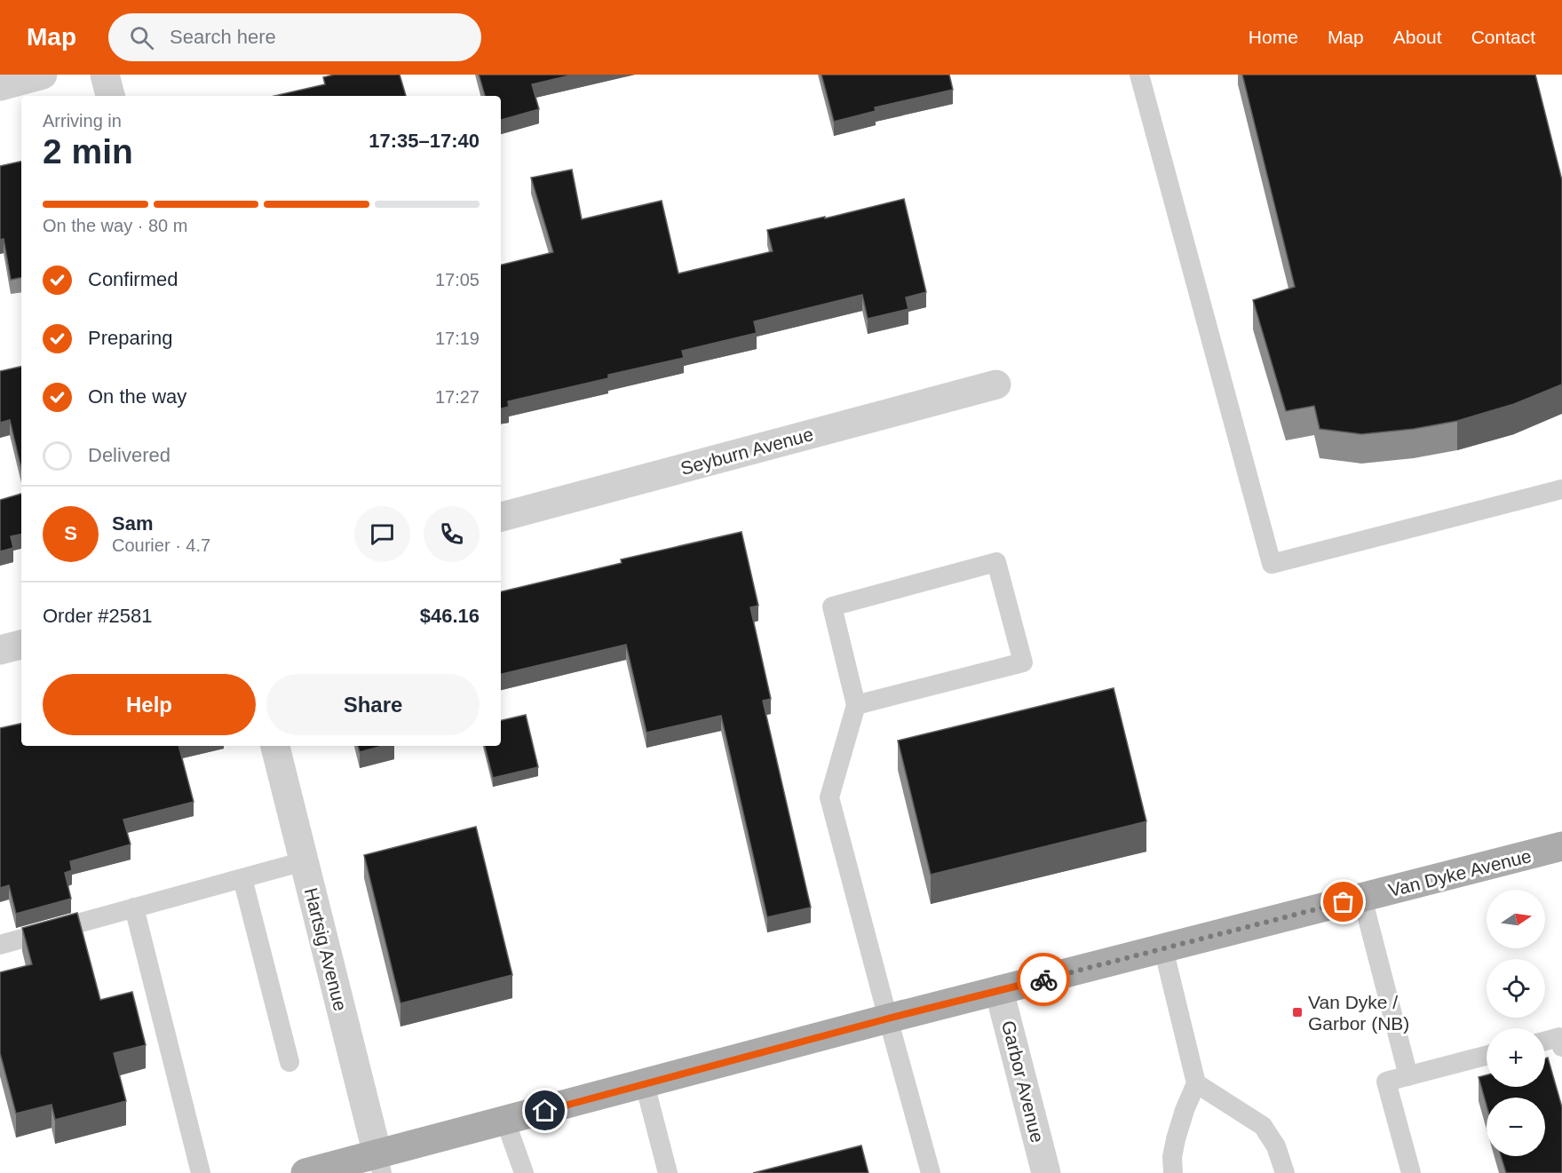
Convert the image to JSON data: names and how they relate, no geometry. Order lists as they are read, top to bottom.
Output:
{
  "streets": {
    "main road": ["Van Dyke Avenue"],
    "street": ["Seyburn Avenue", "Hartsig Avenue", "Garbor Avenue"]
  },
  "crossings": [
    ["Van Dyke Avenue", "Hartsig Avenue"],
    ["Van Dyke Avenue", "Garbor Avenue"]
  ],
  "places": {
    "transit": ["Van Dyke / Garbor (NB)"]
  },
  "north": "right",
  "page": {
    "header": "Map",
    "search": "Search here",
    "nav": [
      "Home",
      "Map",
      "About",
      "Contact"
    ],
    "heading": ["2 min", "Arriving in", "17:35–17:40"],
    "panel": [
      "Sam",
      "Courier · 4.7",
      "Order #2581",
      "$46.16"
    ],
    "bar": "On the way · 80 m",
    "list": [
      ["Confirmed", "17:05"],
      ["Preparing", "17:19"],
      ["On the way", "17:27"],
      "Delivered"
    ],
    "round": "S",
    "buttons": ["Help", "Share"],
    "map_buttons": ["+", "−"]
  }
}
